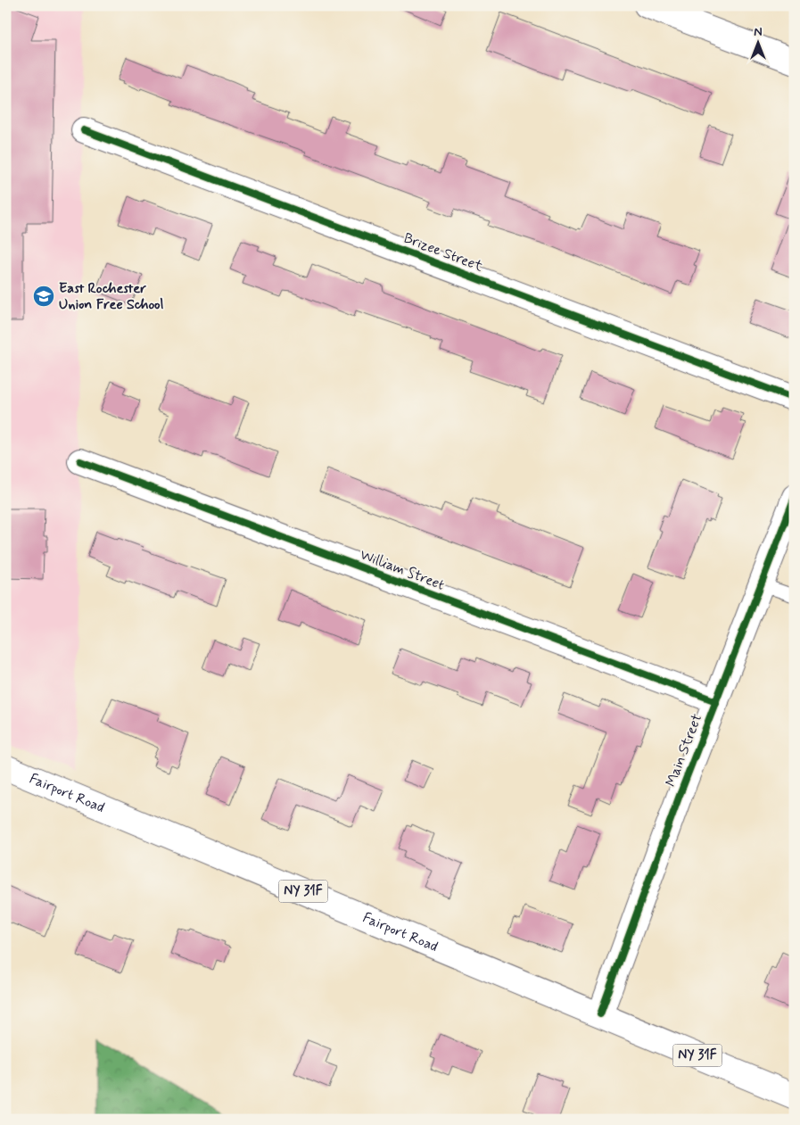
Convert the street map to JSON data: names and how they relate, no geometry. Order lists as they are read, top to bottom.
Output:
{
  "streets": {
    "street": [
      "Brizee Street",
      "William Street",
      "Main Street",
      "Fairport Road",
      "NY 31F"
    ]
  },
  "crossings": [
    ["William Street", "Main Street"],
    ["Main Street", "Fairport Road"]
  ],
  "places": {
    "school or university": ["East Rochester Union Free School"]
  },
  "north": "top"
}
